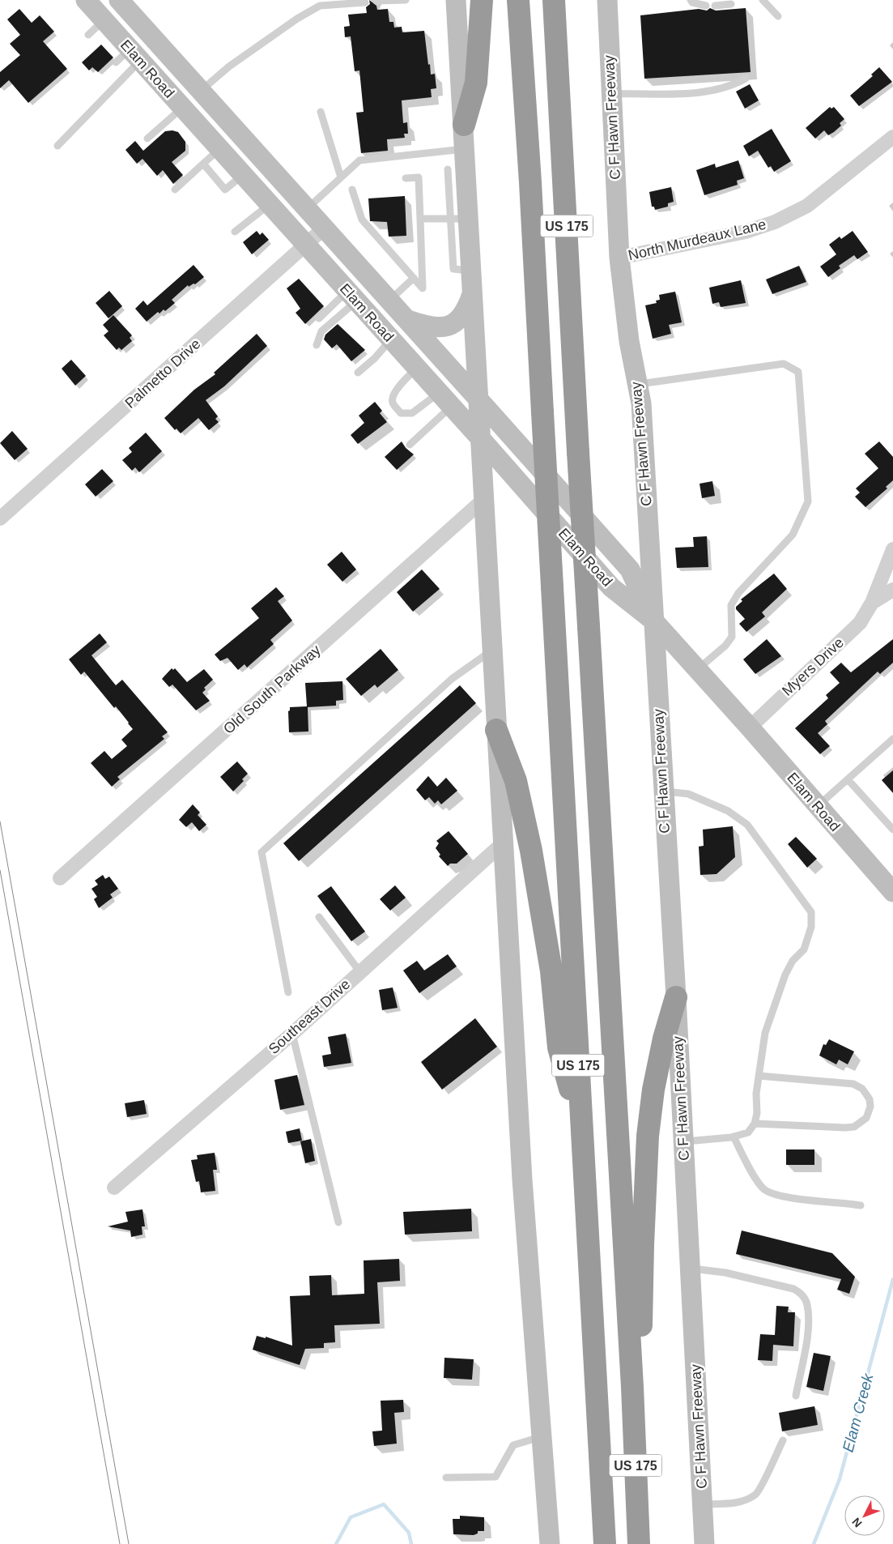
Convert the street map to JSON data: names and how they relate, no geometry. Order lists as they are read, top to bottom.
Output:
{
  "streets": {
    "highway": ["US 175"],
    "main road": ["Elam Road", "C F Hawn Freeway"],
    "street": [
      "North Murdeaux Lane",
      "Palmetto Drive",
      "Myers Drive",
      "Old South Parkway",
      "Southeast Drive"
    ]
  },
  "crossings": [
    ["Elam Road", "C F Hawn Freeway"],
    ["Elam Road", "Palmetto Drive"],
    ["Elam Road", "Myers Drive"],
    ["C F Hawn Freeway", "North Murdeaux Lane"]
  ],
  "water": ["Elam Creek"],
  "north": "bottom left"
}
